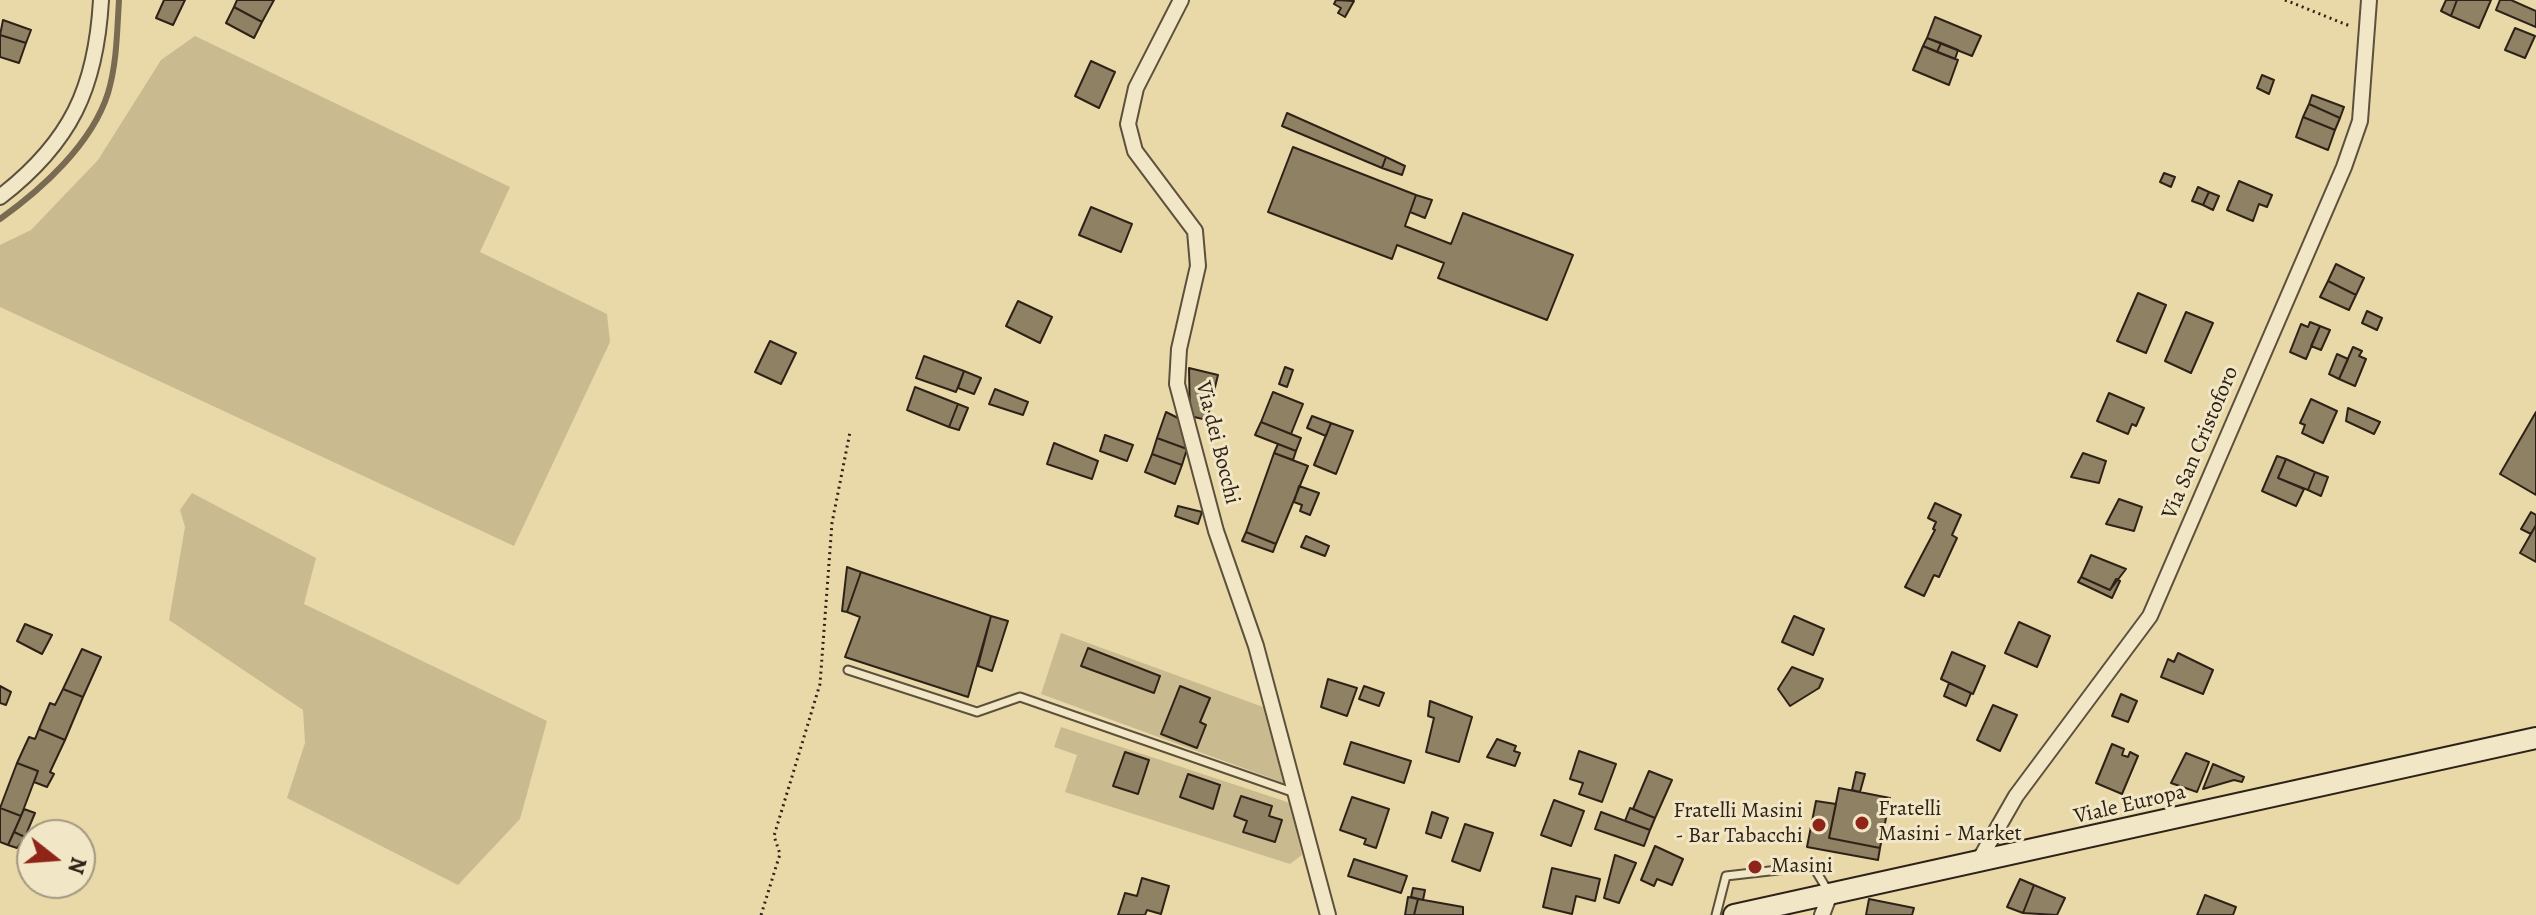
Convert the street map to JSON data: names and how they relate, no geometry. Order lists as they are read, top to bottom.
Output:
{
  "streets": {
    "main road": ["Viale Europa"],
    "street": ["Via dei Bocchi", "Via San Cristoforo"]
  },
  "crossings": [
    ["Via San Cristoforo", "Viale Europa"]
  ],
  "places": ["Fratelli Masini - Market", "Fratelli Masini - Bar Tabacchi", "Masini"],
  "north": "right"
}
